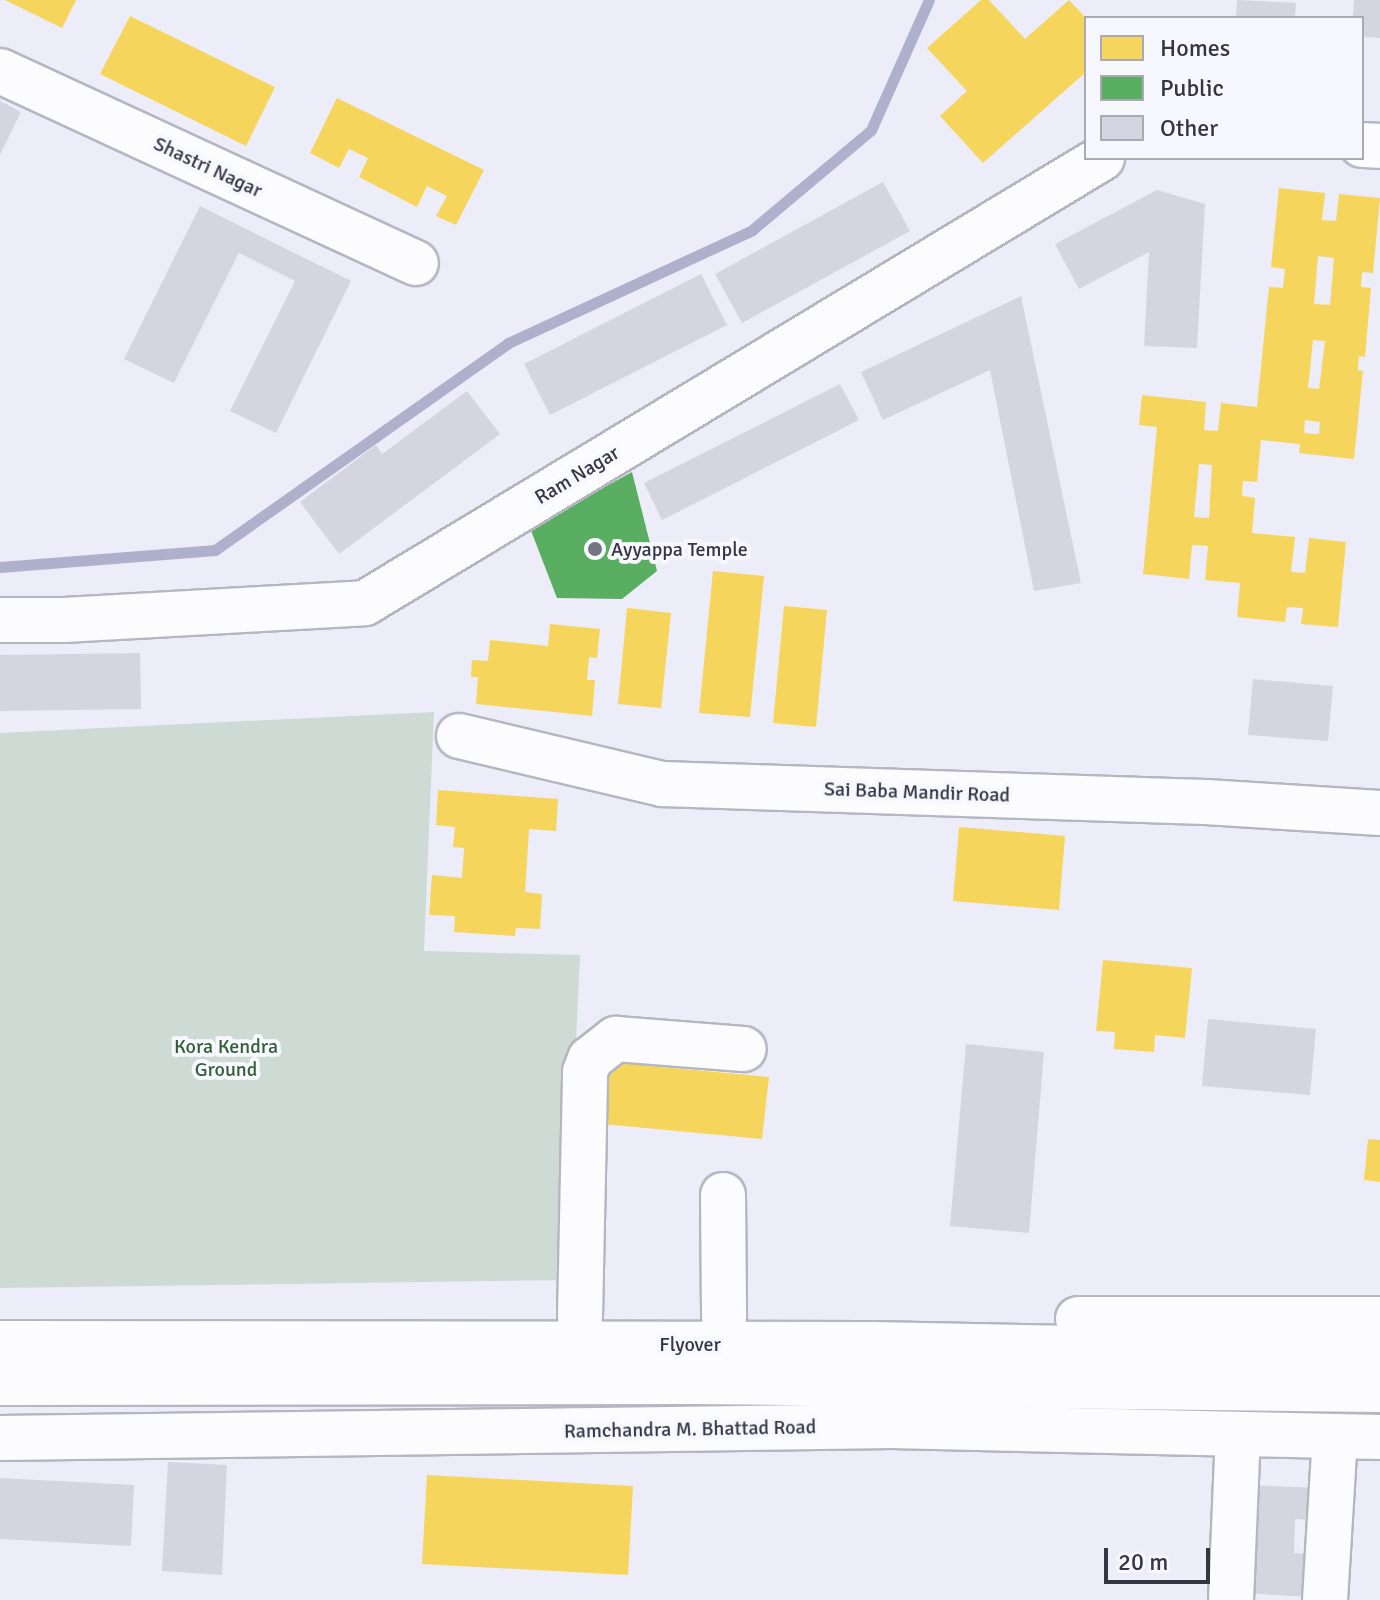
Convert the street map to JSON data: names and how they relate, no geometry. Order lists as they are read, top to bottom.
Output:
{
  "streets": {
    "main road": [
      "Shastri Nagar",
      "Ram Nagar",
      "Sai Baba Mandir Road",
      "Flyover",
      "Ramchandra M. Bhattad Road"
    ]
  },
  "parks": ["Kora Kendra Ground"],
  "places": ["Ayyappa Temple"],
  "legend": ["Homes", "Public", "Other"],
  "scale_bar": "20 m"
}
